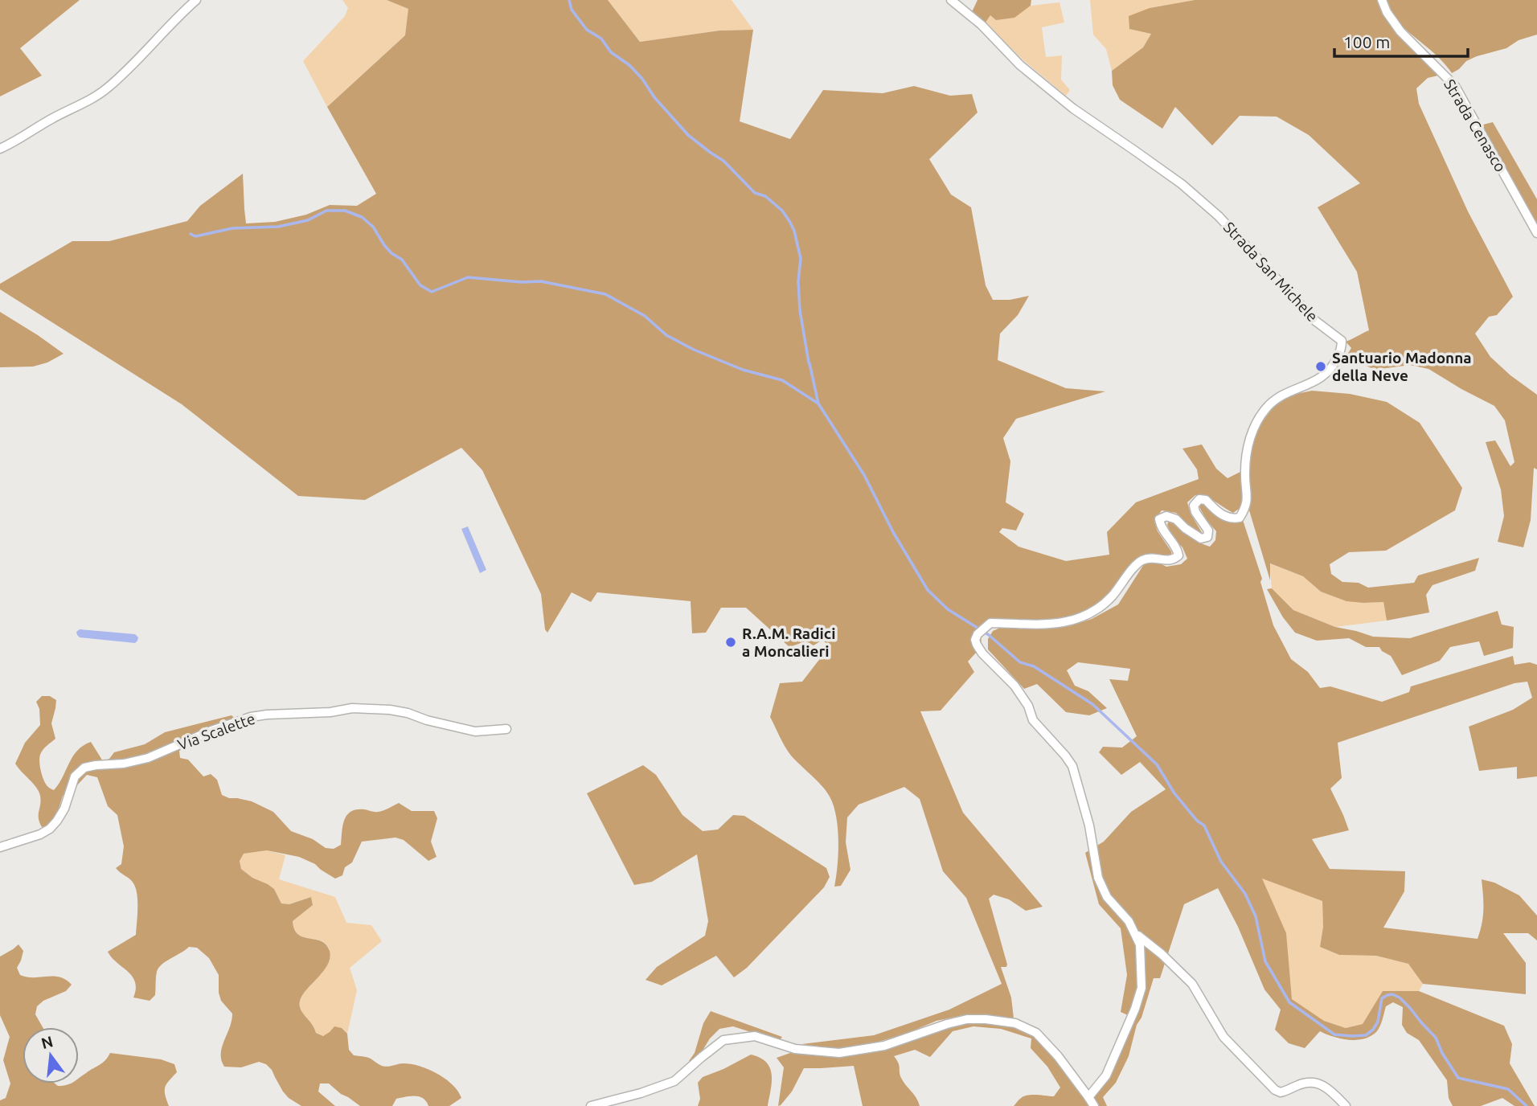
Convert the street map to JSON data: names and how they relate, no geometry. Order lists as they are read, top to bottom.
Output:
{
  "streets": {
    "street": ["Strada Cenasco", "Strada San Michele", "Via Scalette"]
  },
  "places": ["Santuario Madonna della Neve", "R.A.M. Radici a Moncalieri"],
  "scale_bar": "100 m",
  "north": "top"
}
